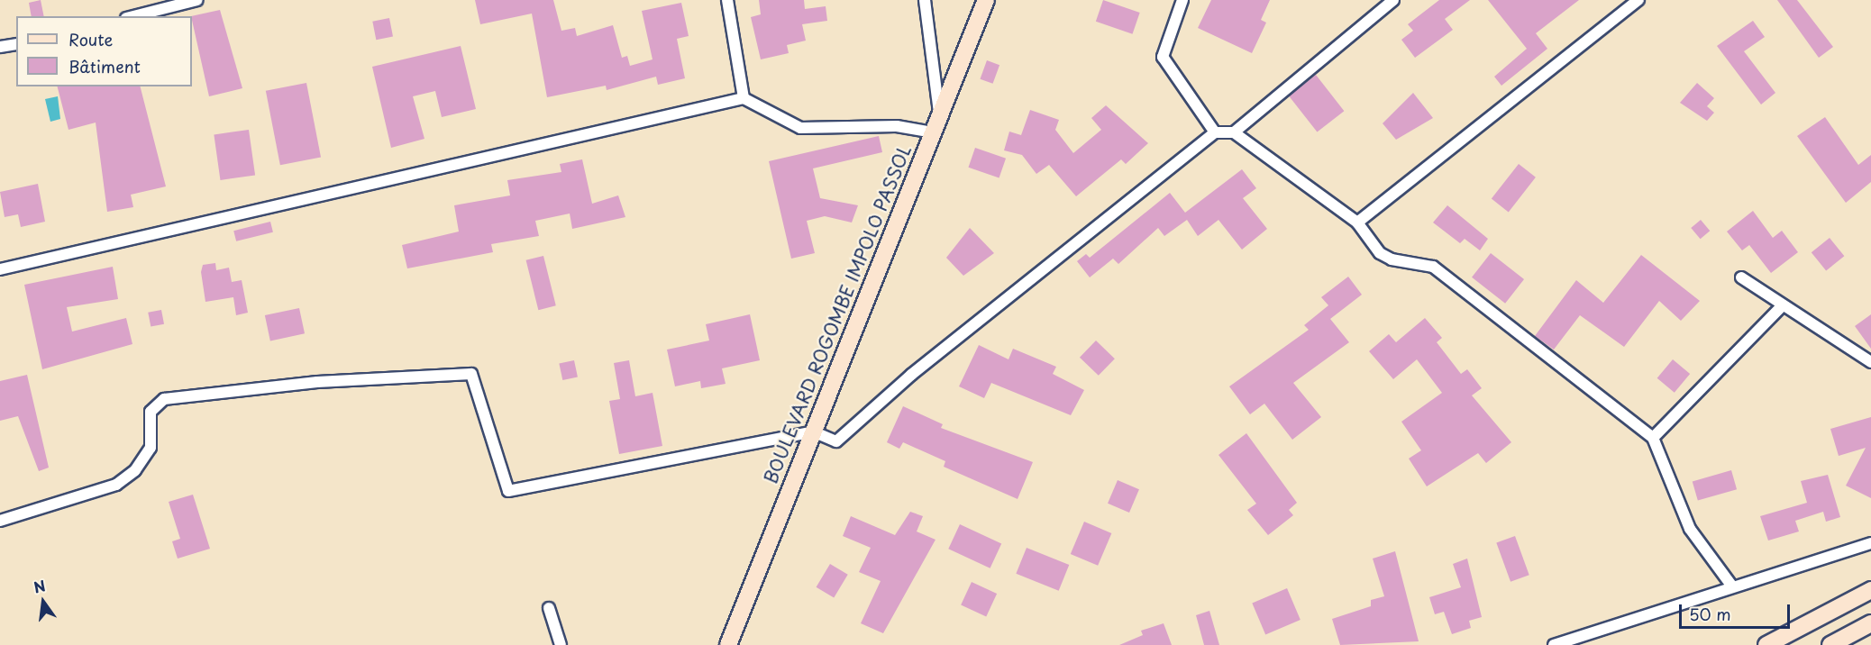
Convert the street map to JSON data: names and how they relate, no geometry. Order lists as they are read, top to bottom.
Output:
{
  "streets": {
    "street": ["BOULEVARD ROGOMBE IMPOLO PASSOL"]
  },
  "legend": ["Route", "Bâtiment"],
  "scale_bar": "50 m",
  "north": "top"
}
